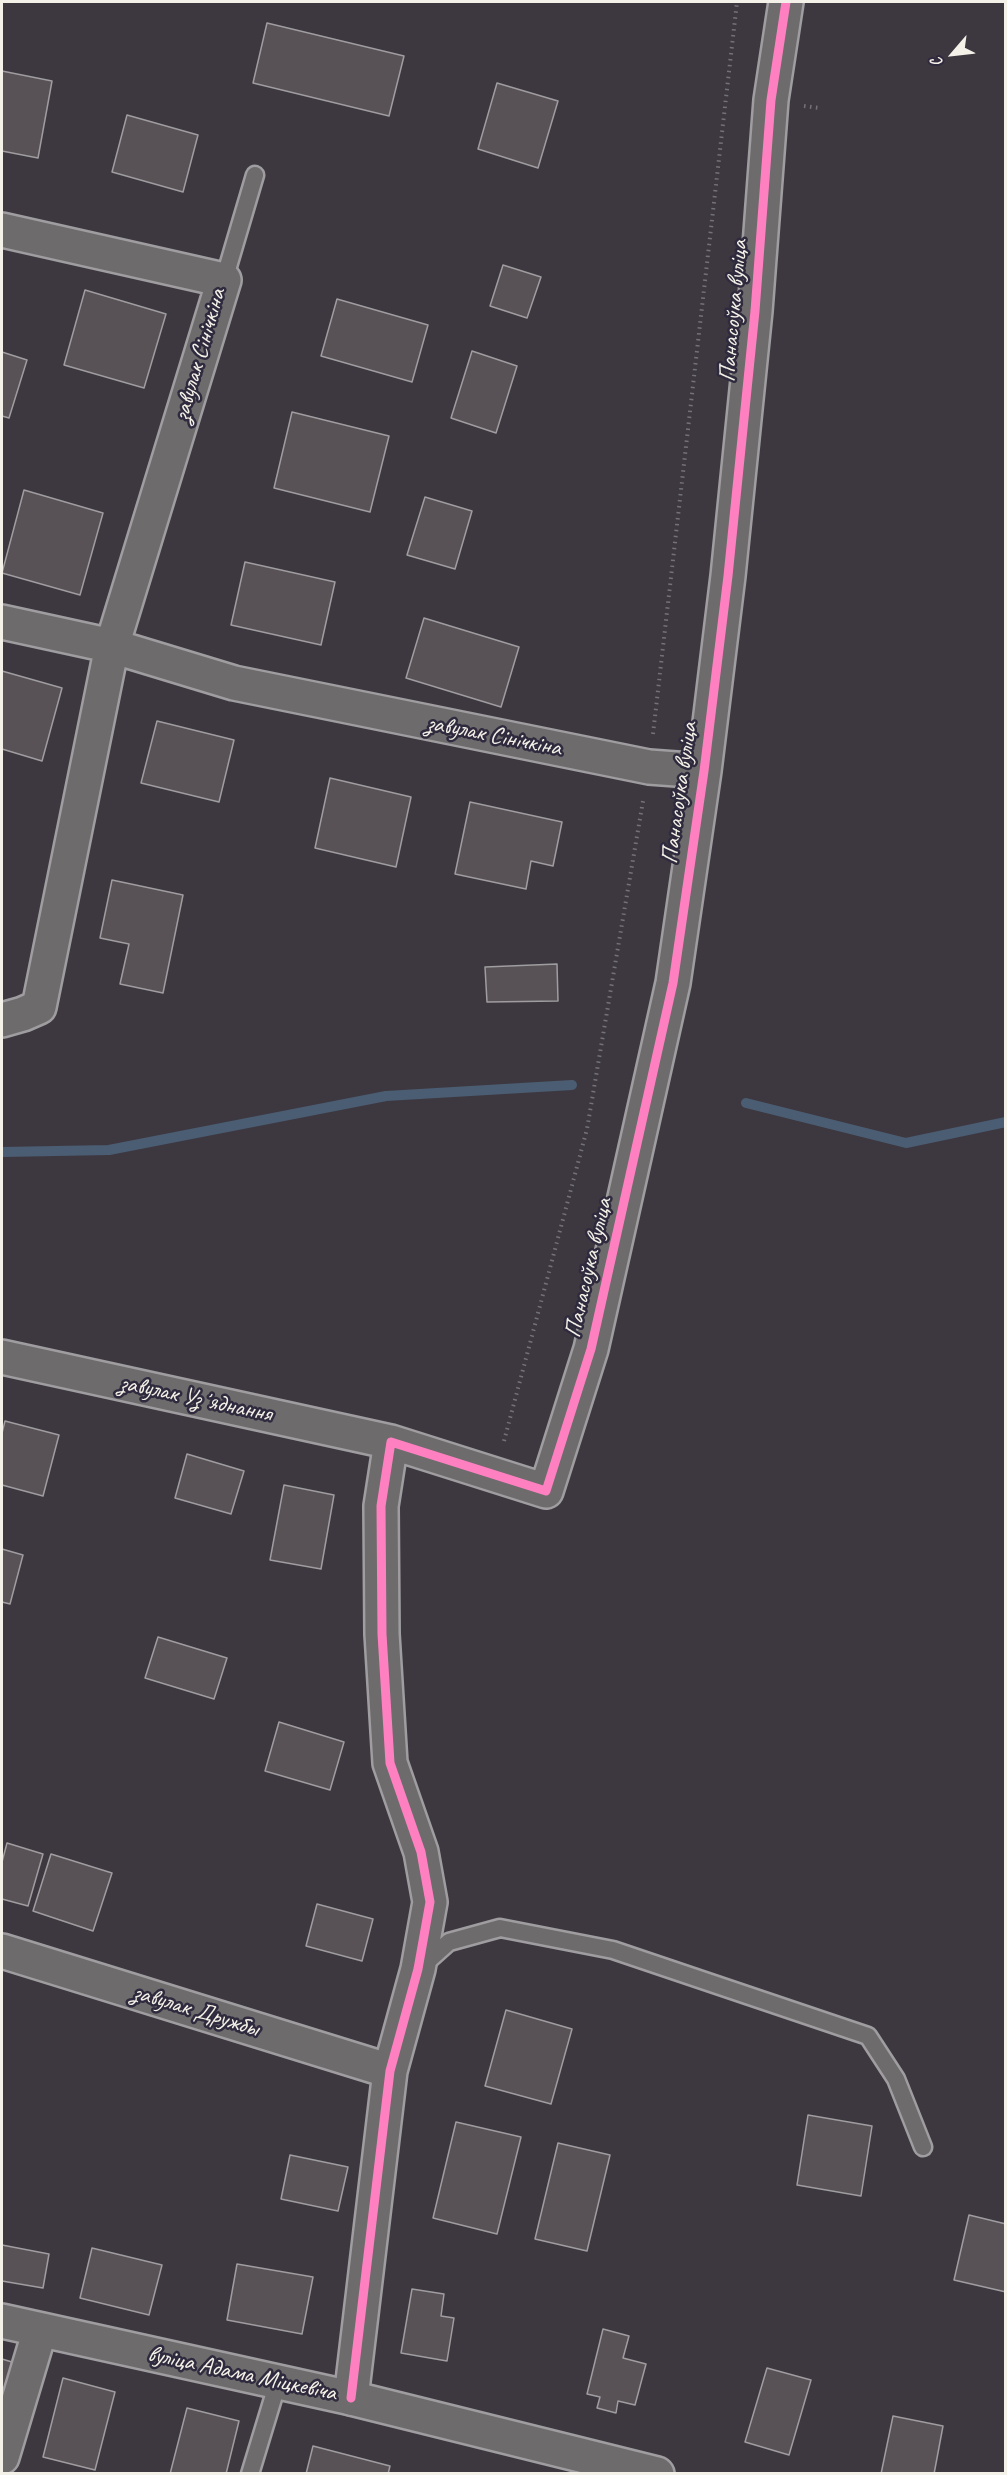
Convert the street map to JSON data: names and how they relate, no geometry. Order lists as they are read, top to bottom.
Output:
{
  "streets": {
    "street": [
      "Панасоўка вуліца",
      "завулак Сінічкіна",
      "завулак Узʼяднання",
      "завулак Дружбы",
      "вуліца Адама Міцкевіча"
    ]
  },
  "crossings": [
    ["Панасоўка вуліца", "завулак Сінічкіна"],
    ["Панасоўка вуліца", "завулак Узʼяднання"]
  ],
  "north": "bottom left"
}
